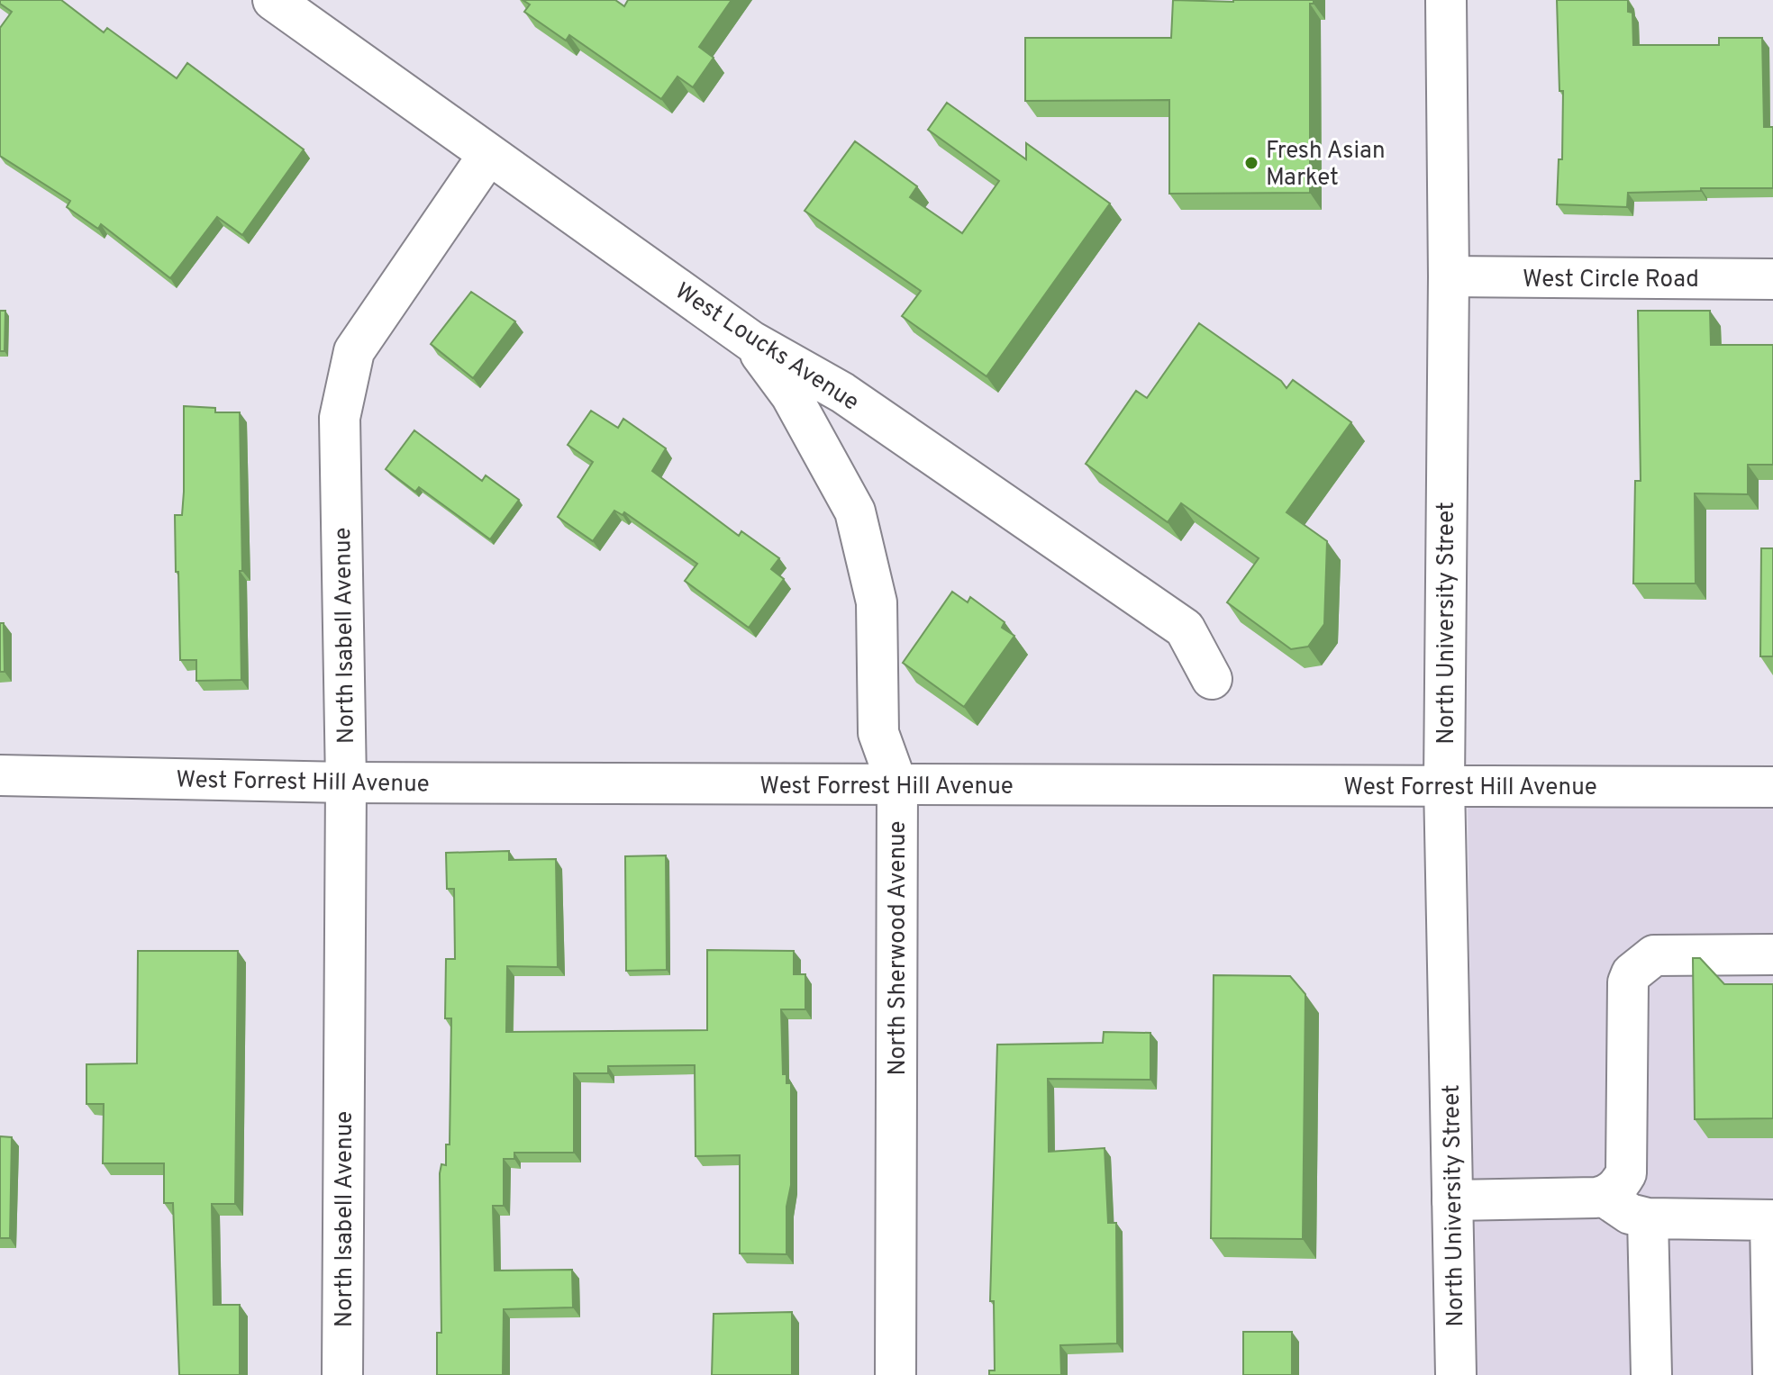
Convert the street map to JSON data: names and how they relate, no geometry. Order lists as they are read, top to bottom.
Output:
{
  "streets": {
    "street": [
      "West Circle Road",
      "West Loucks Avenue",
      "North University Street",
      "North Isabell Avenue",
      "West Forrest Hill Avenue",
      "North Sherwood Avenue"
    ]
  },
  "crossings": [
    ["West Circle Road", "North University Street"],
    ["West Loucks Avenue", "North Isabell Avenue"],
    ["West Loucks Avenue", "North Sherwood Avenue"],
    ["North University Street", "West Forrest Hill Avenue"],
    ["North Isabell Avenue", "West Forrest Hill Avenue"],
    ["West Forrest Hill Avenue", "North Sherwood Avenue"]
  ],
  "places": ["Fresh Asian Market"]
}
